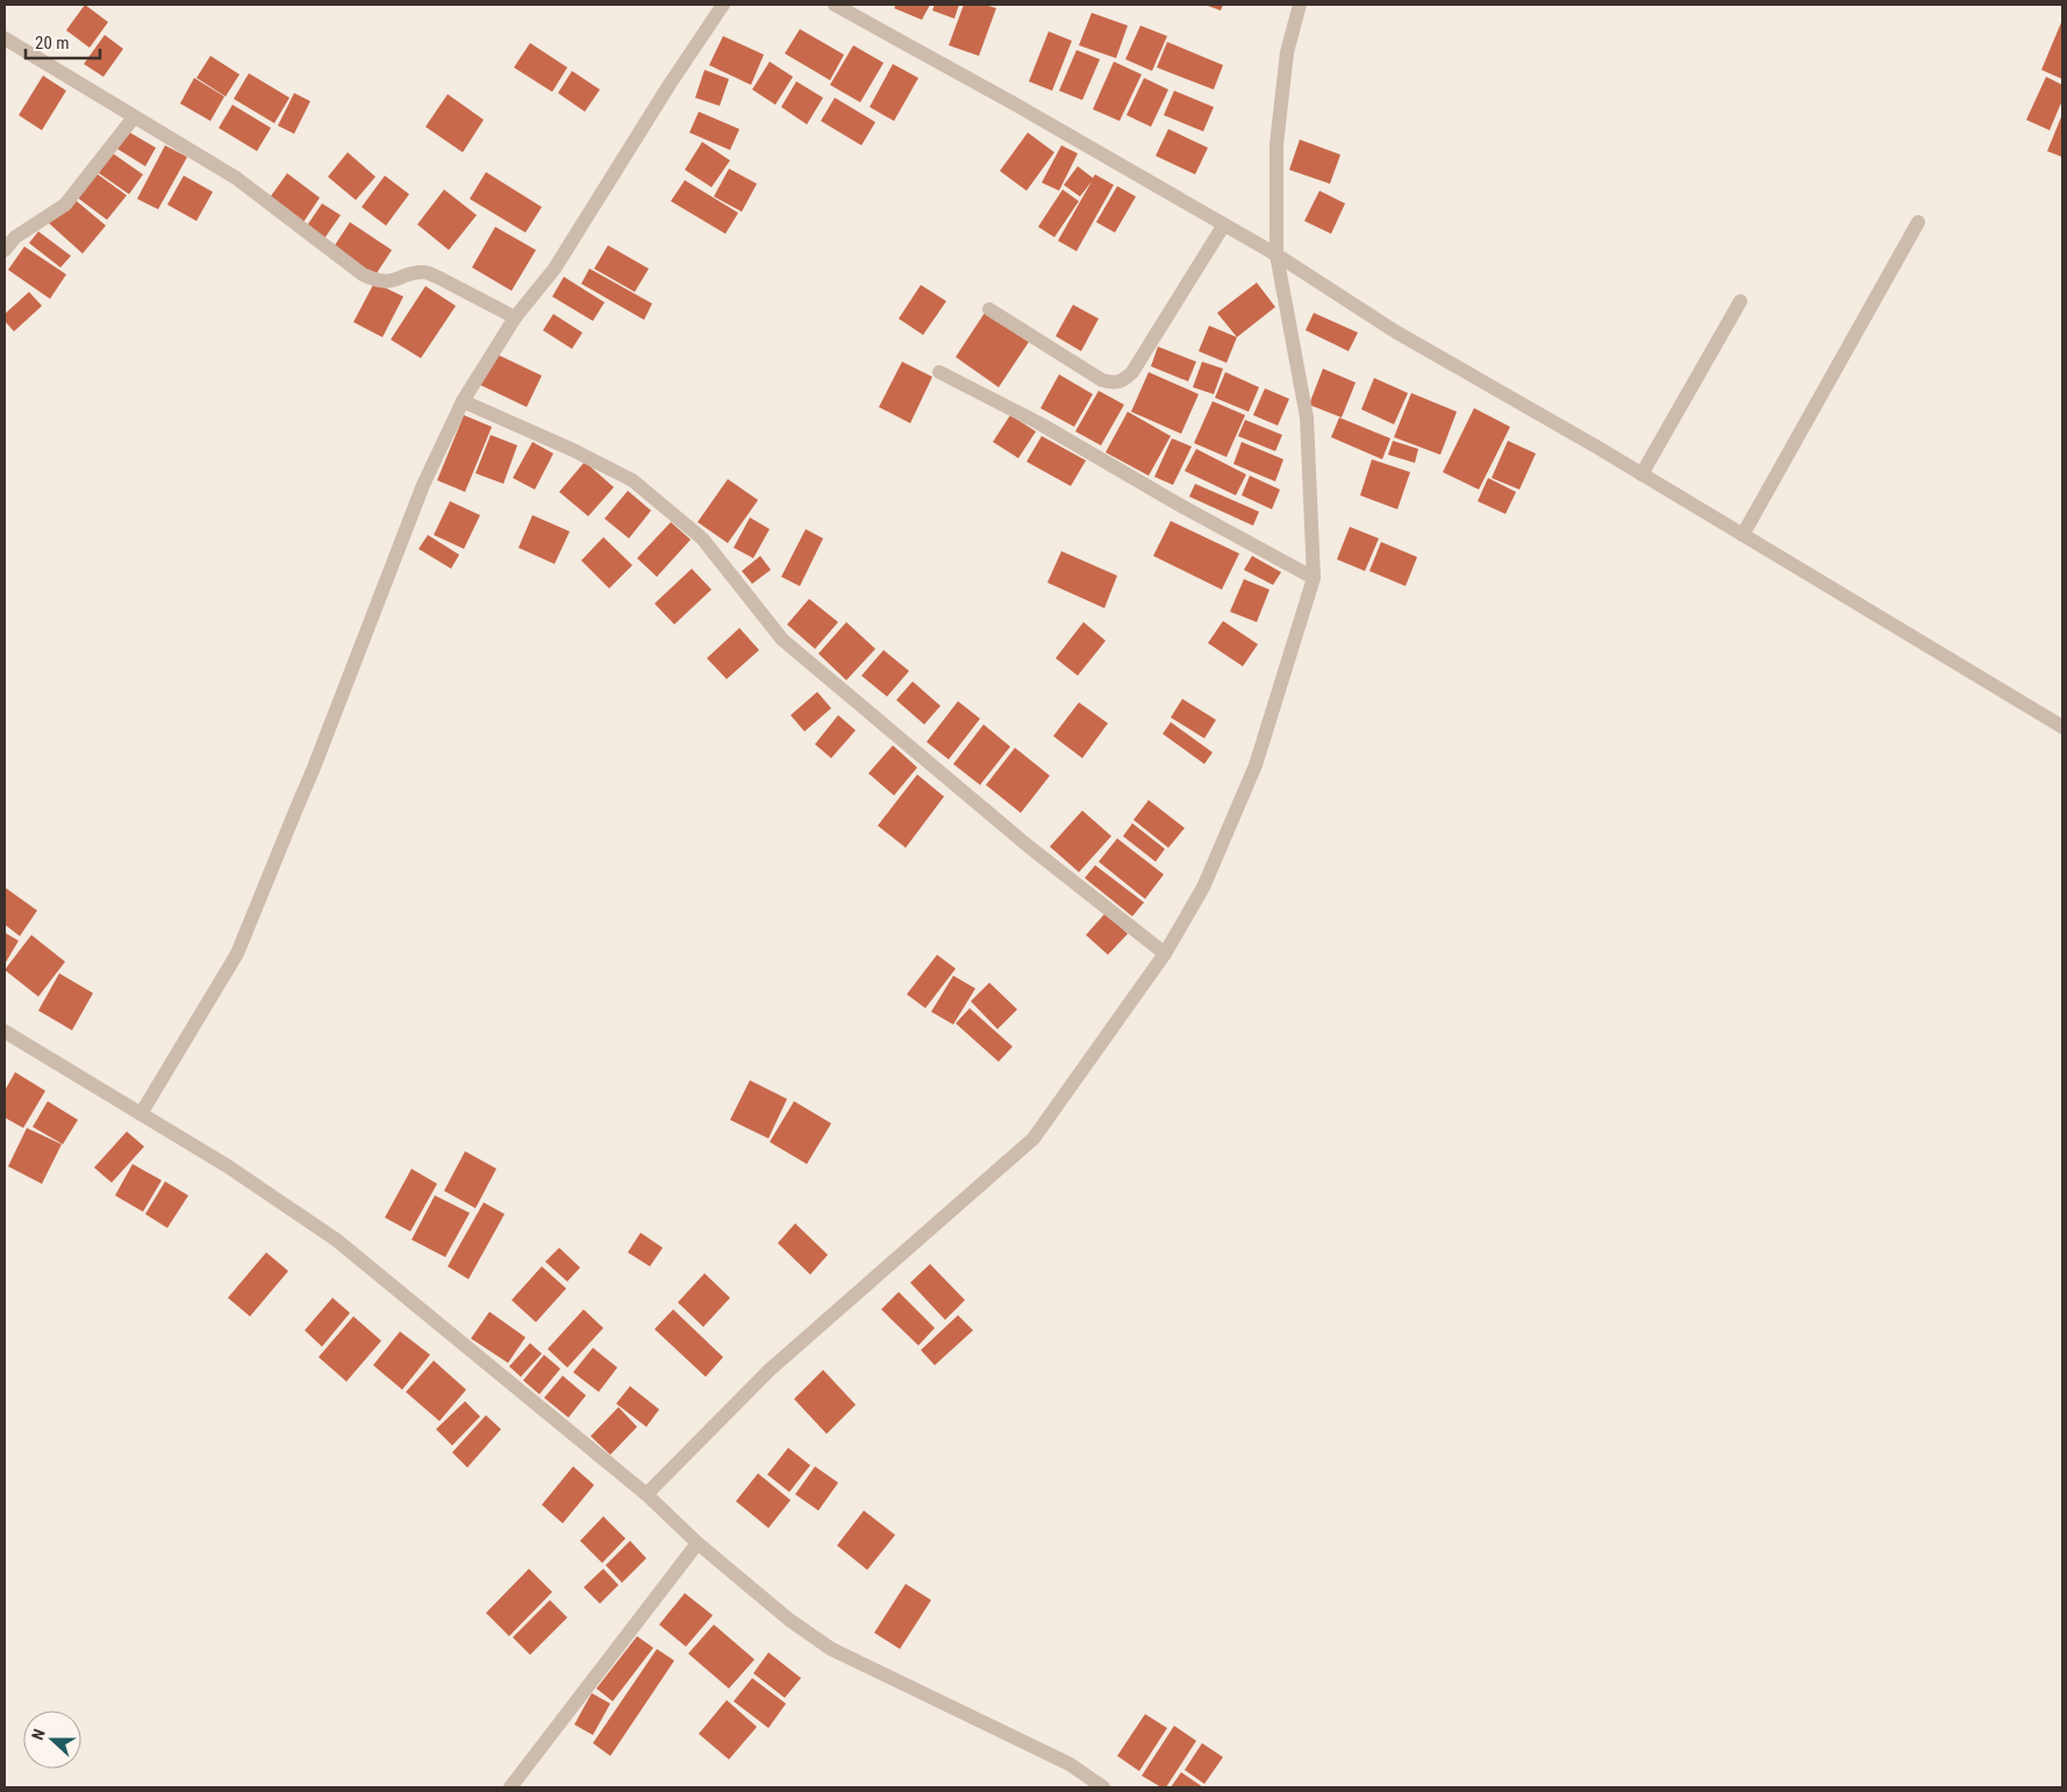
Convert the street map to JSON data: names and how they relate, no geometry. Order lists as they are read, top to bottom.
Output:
{
  "scale_bar": "20 m",
  "north": "left"
}
